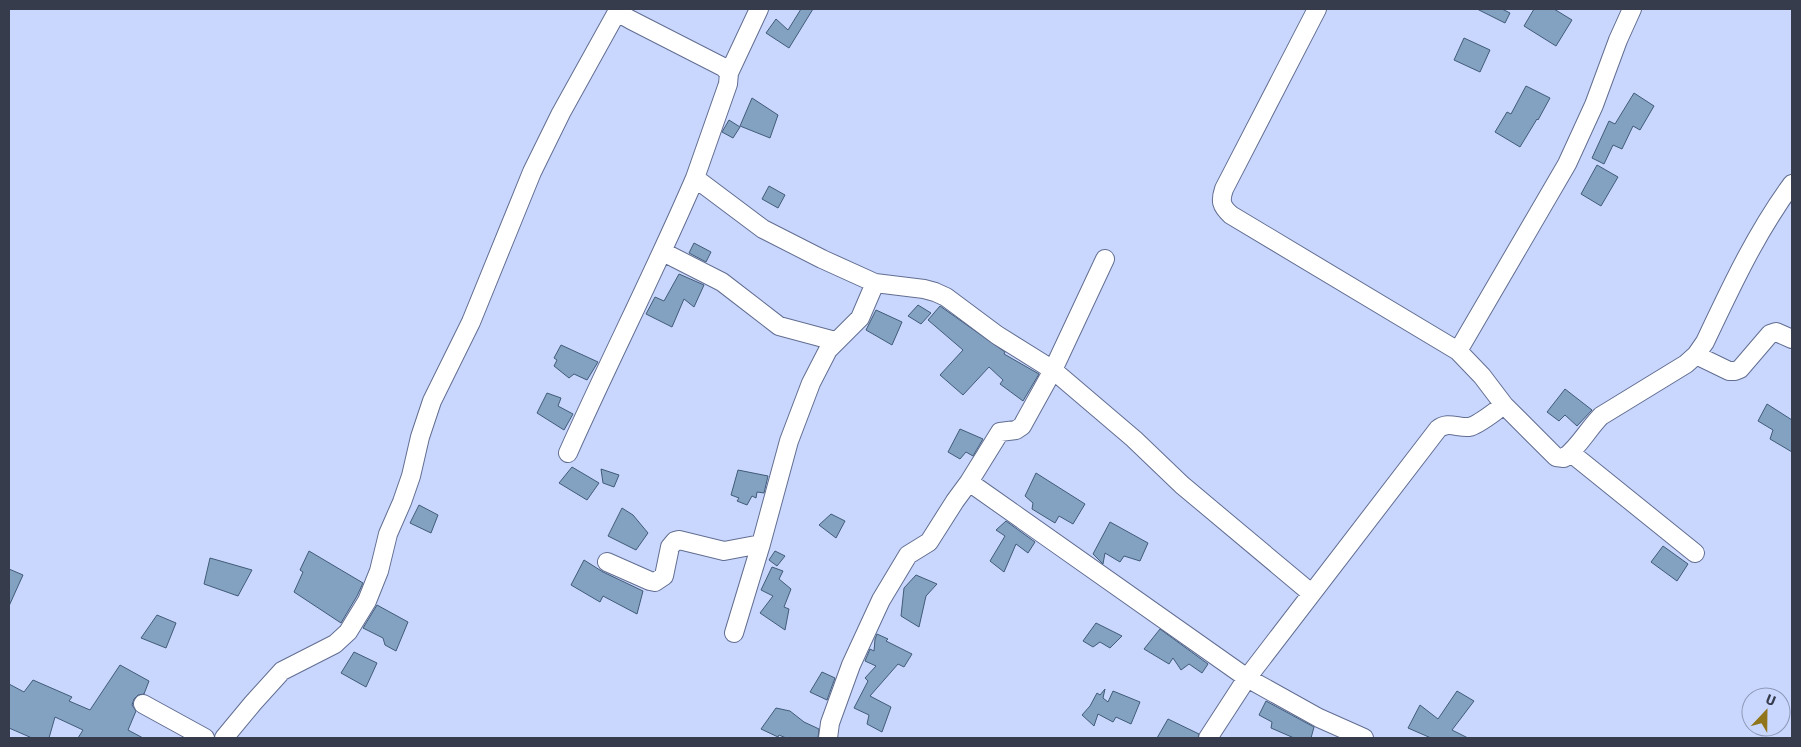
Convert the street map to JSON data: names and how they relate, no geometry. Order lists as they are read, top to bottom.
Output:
{
  "north": "top"
}
